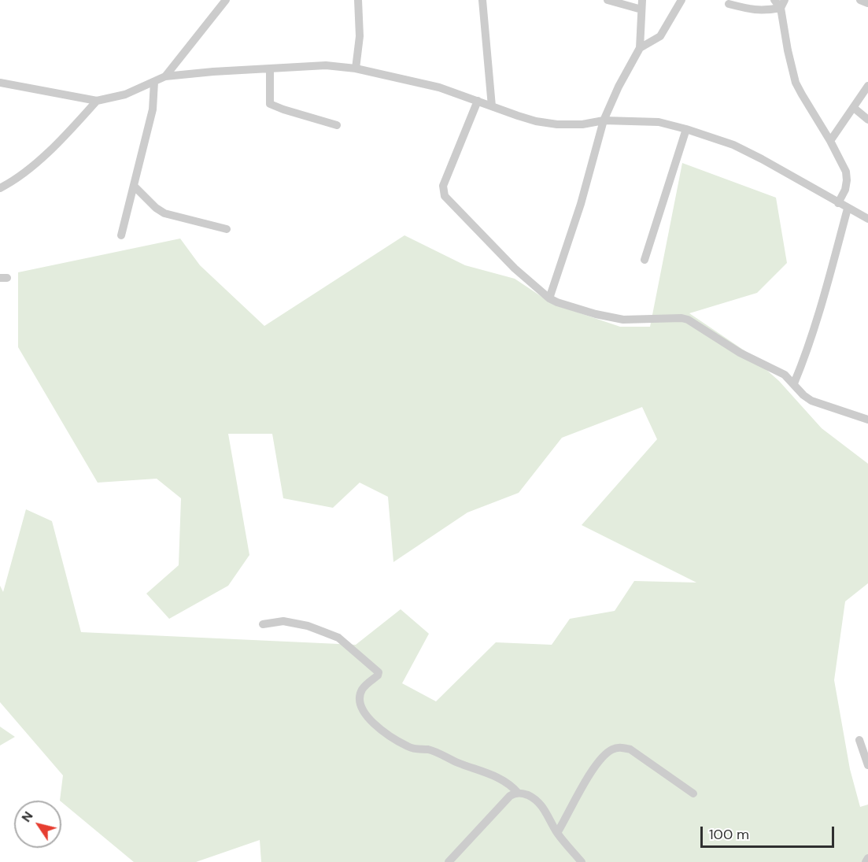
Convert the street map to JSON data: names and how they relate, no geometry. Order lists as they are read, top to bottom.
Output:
{
  "scale_bar": "100 m",
  "north": "top left"
}
